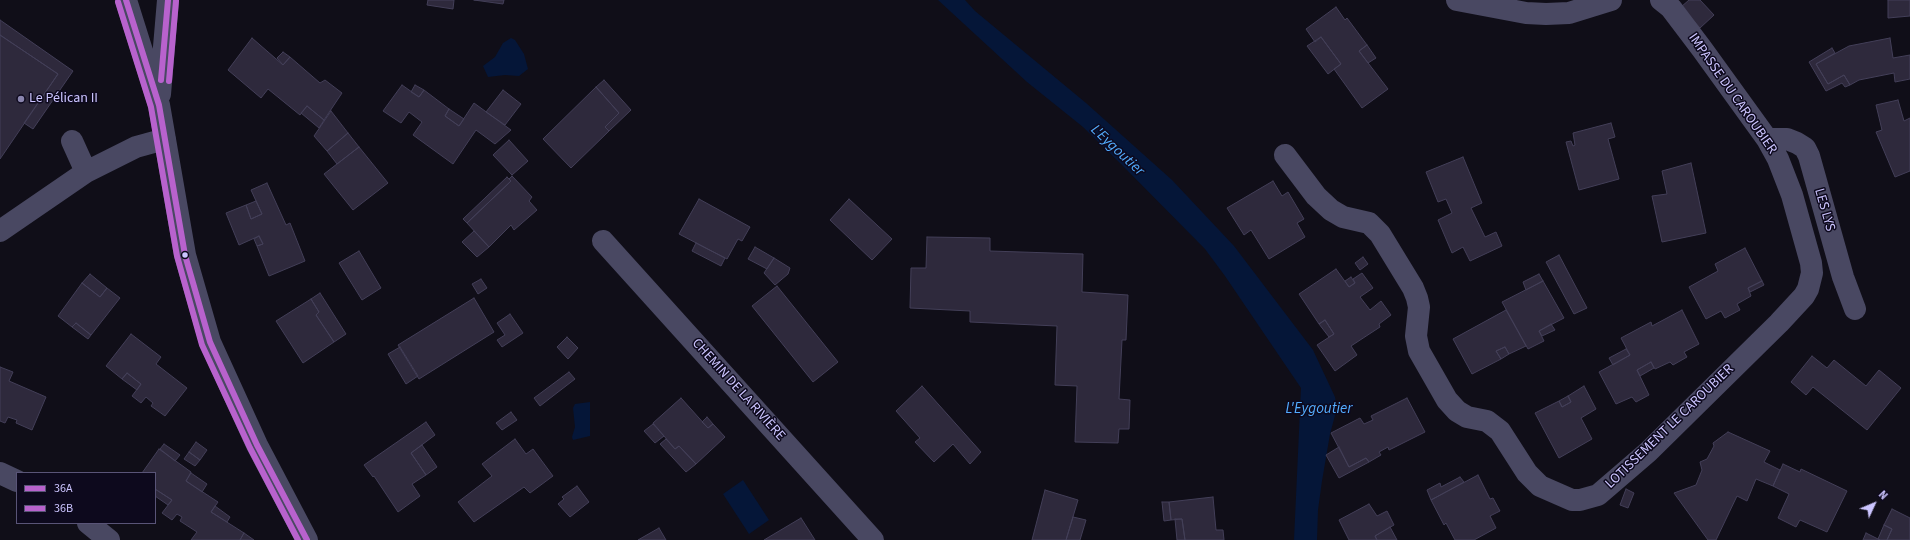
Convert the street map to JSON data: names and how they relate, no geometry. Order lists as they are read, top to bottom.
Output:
{
  "streets": {
    "street": [
      "IMPASSE DU CAROUBIER",
      "LES LYS",
      "CHEMIN DE LA RIVIÈRE",
      "LOTISSEMENT LE CAROUBIER"
    ]
  },
  "crossings": [
    ["IMPASSE DU CAROUBIER", "LES LYS"],
    ["IMPASSE DU CAROUBIER", "LOTISSEMENT LE CAROUBIER"]
  ],
  "water": ["L'Eygoutier"],
  "places": ["Le Pélican II"],
  "lines": ["transit line 36A", "transit line 36B"],
  "legend": ["36A", "36B"],
  "north": "top right"
}
